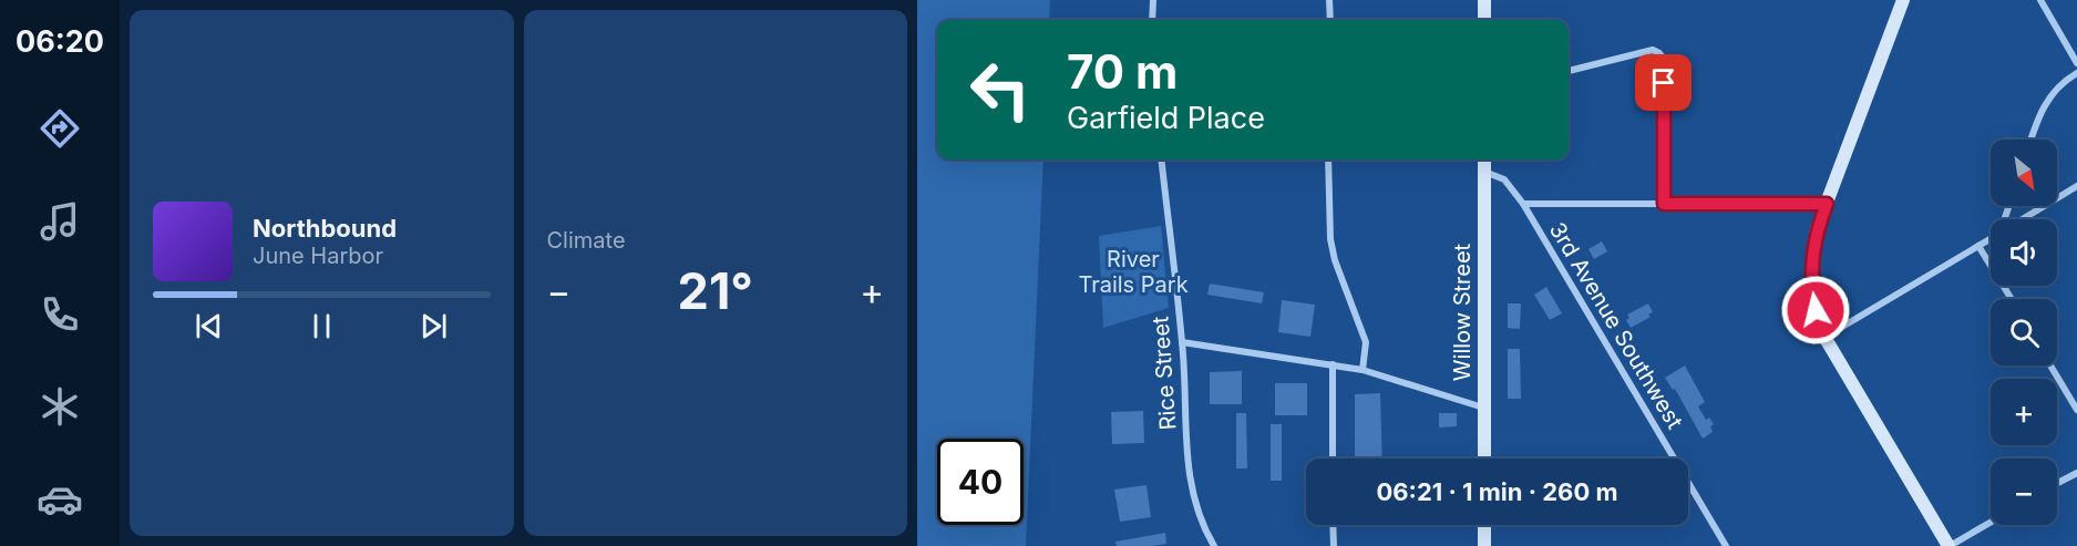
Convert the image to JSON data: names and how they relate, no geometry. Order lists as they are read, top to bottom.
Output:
{
  "streets": {
    "street": ["Willow Street", "3rd Avenue Southwest", "Rice Street"]
  },
  "crossings": [
    ["Willow Street", "3rd Avenue Southwest"]
  ],
  "parks": ["River Trails Park"],
  "north": "bottom right",
  "page": {
    "tabs": "06:20",
    "tile": "Climate",
    "turn": ["70 m", "Garfield Place"],
    "map_buttons": ["+", "−"],
    "song": ["Northbound", "June Harbor"],
    "heat": ["−", "21°", "+"],
    "limit": "40",
    "trip": "06:21 · 1 min · 260 m"
  }
}
